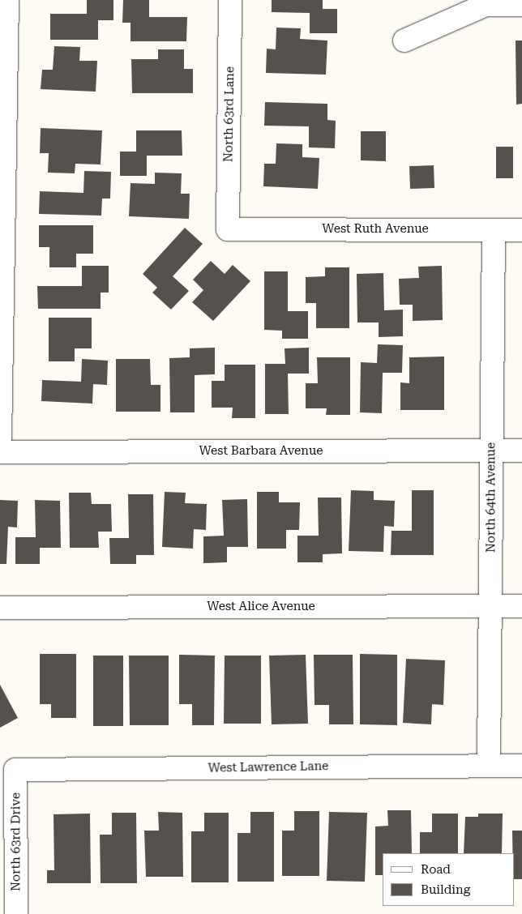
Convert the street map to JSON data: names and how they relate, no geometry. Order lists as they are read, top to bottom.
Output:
{
  "streets": {
    "street": [
      "North 63rd Lane",
      "West Ruth Avenue",
      "West Barbara Avenue",
      "North 64th Avenue",
      "West Alice Avenue",
      "West Lawrence Lane",
      "North 63rd Drive"
    ]
  },
  "crossings": [
    ["North 63rd Lane", "West Ruth Avenue"],
    ["West Ruth Avenue", "North 64th Avenue"],
    ["West Barbara Avenue", "North 64th Avenue"],
    ["North 64th Avenue", "West Alice Avenue"],
    ["North 64th Avenue", "West Lawrence Lane"],
    ["West Lawrence Lane", "North 63rd Drive"]
  ],
  "legend": ["Road", "Building"]
}
